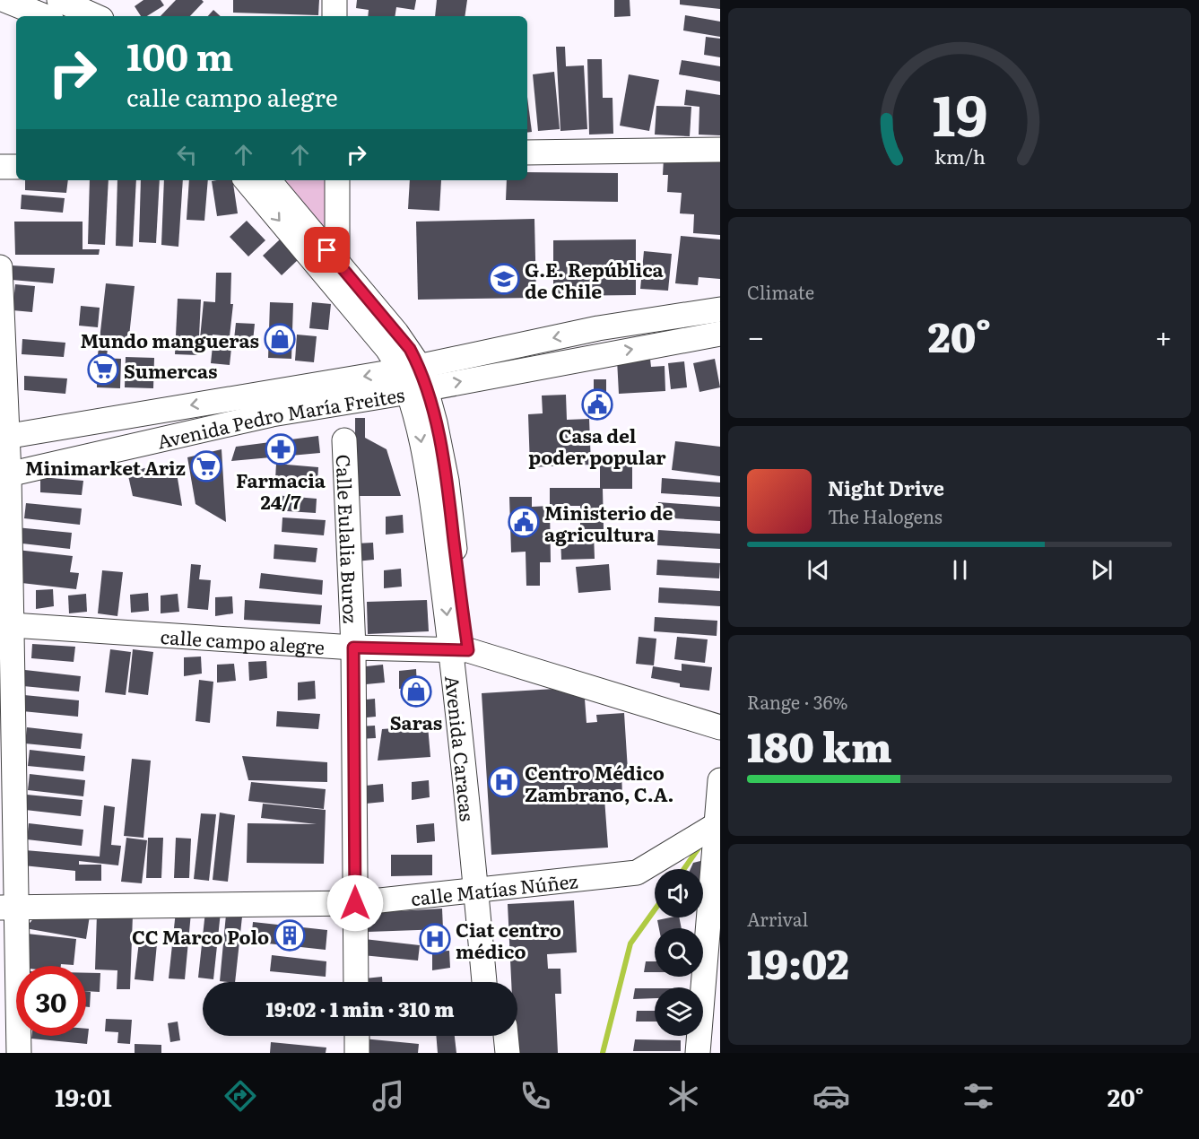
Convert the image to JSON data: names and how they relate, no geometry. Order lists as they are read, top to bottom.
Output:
{
  "streets": {
    "street": [
      "Avenida Pedro María Freites",
      "Calle Eulalia Buroz",
      "calle campo alegre",
      "Avenida Caracas",
      "calle Matías Núñez"
    ]
  },
  "crossings": [
    ["Avenida Pedro María Freites", "Avenida Caracas"],
    ["Calle Eulalia Buroz", "calle campo alegre"],
    ["Calle Eulalia Buroz", "calle Matías Núñez"],
    ["calle campo alegre", "Avenida Caracas"],
    ["Avenida Caracas", "calle Matías Núñez"]
  ],
  "places": {
    "school or university": ["G.E. República de Chile"],
    "shop": ["Mundo mangueras", "Saras"],
    "supermarket": ["Sumercas", "Minimarket Ariz"],
    "public building": ["Casa del poder popular", "Ministerio de agricultura"],
    "pharmacy": ["Farmacia 24/7"],
    "hospital": ["Centro Médico Zambrano, C.A.", "Ciat centro médico"],
    "building": ["CC Marco Polo"]
  },
  "page": {
    "turn": ["100 m", "calle campo alegre"],
    "tile": [
      "Climate",
      ["Range · 36%", "180 km"],
      ["Arrival", "19:02"]
    ],
    "heat": ["−", "20°", "+"],
    "song": ["Night Drive", "The Halogens"],
    "limit": "30",
    "trip": "19:02 · 1 min · 310 m",
    "tabs": ["19:01", "20°"],
    "gauge": ["19", "km/h"]
  }
}
